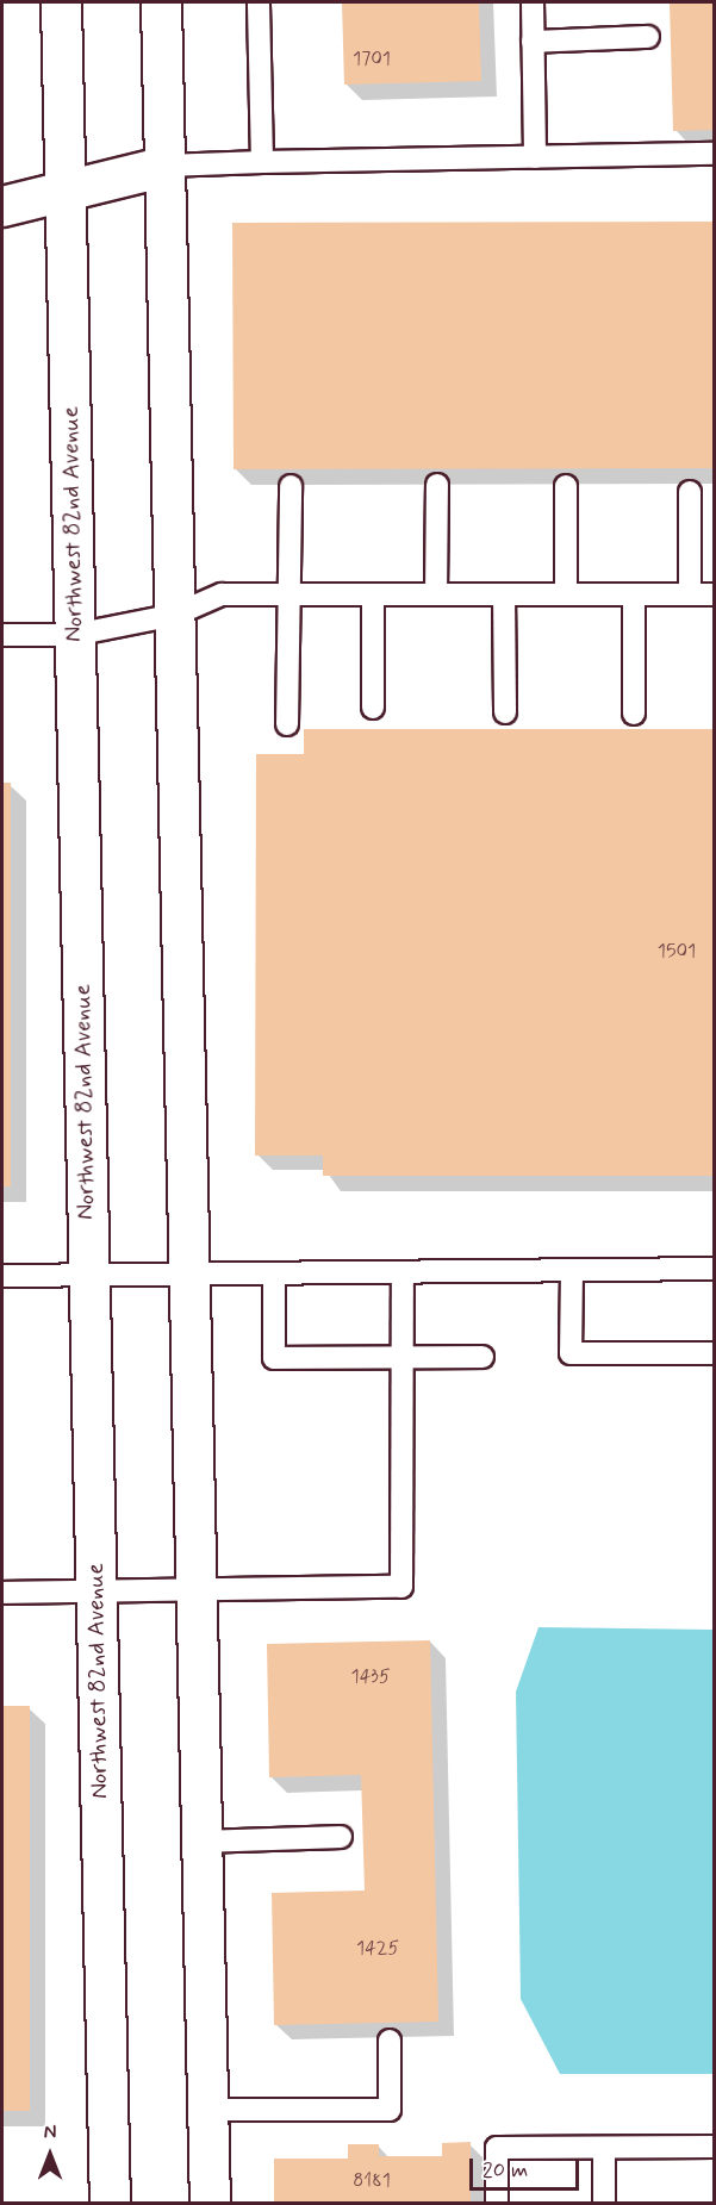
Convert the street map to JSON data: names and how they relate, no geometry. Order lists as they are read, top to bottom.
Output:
{
  "streets": {
    "street": ["Northwest 82nd Avenue"]
  },
  "house_numbers": [
    "1701",
    "1501",
    "1435",
    "1425",
    "8181"
  ],
  "scale_bar": "20 m",
  "north": "top"
}
